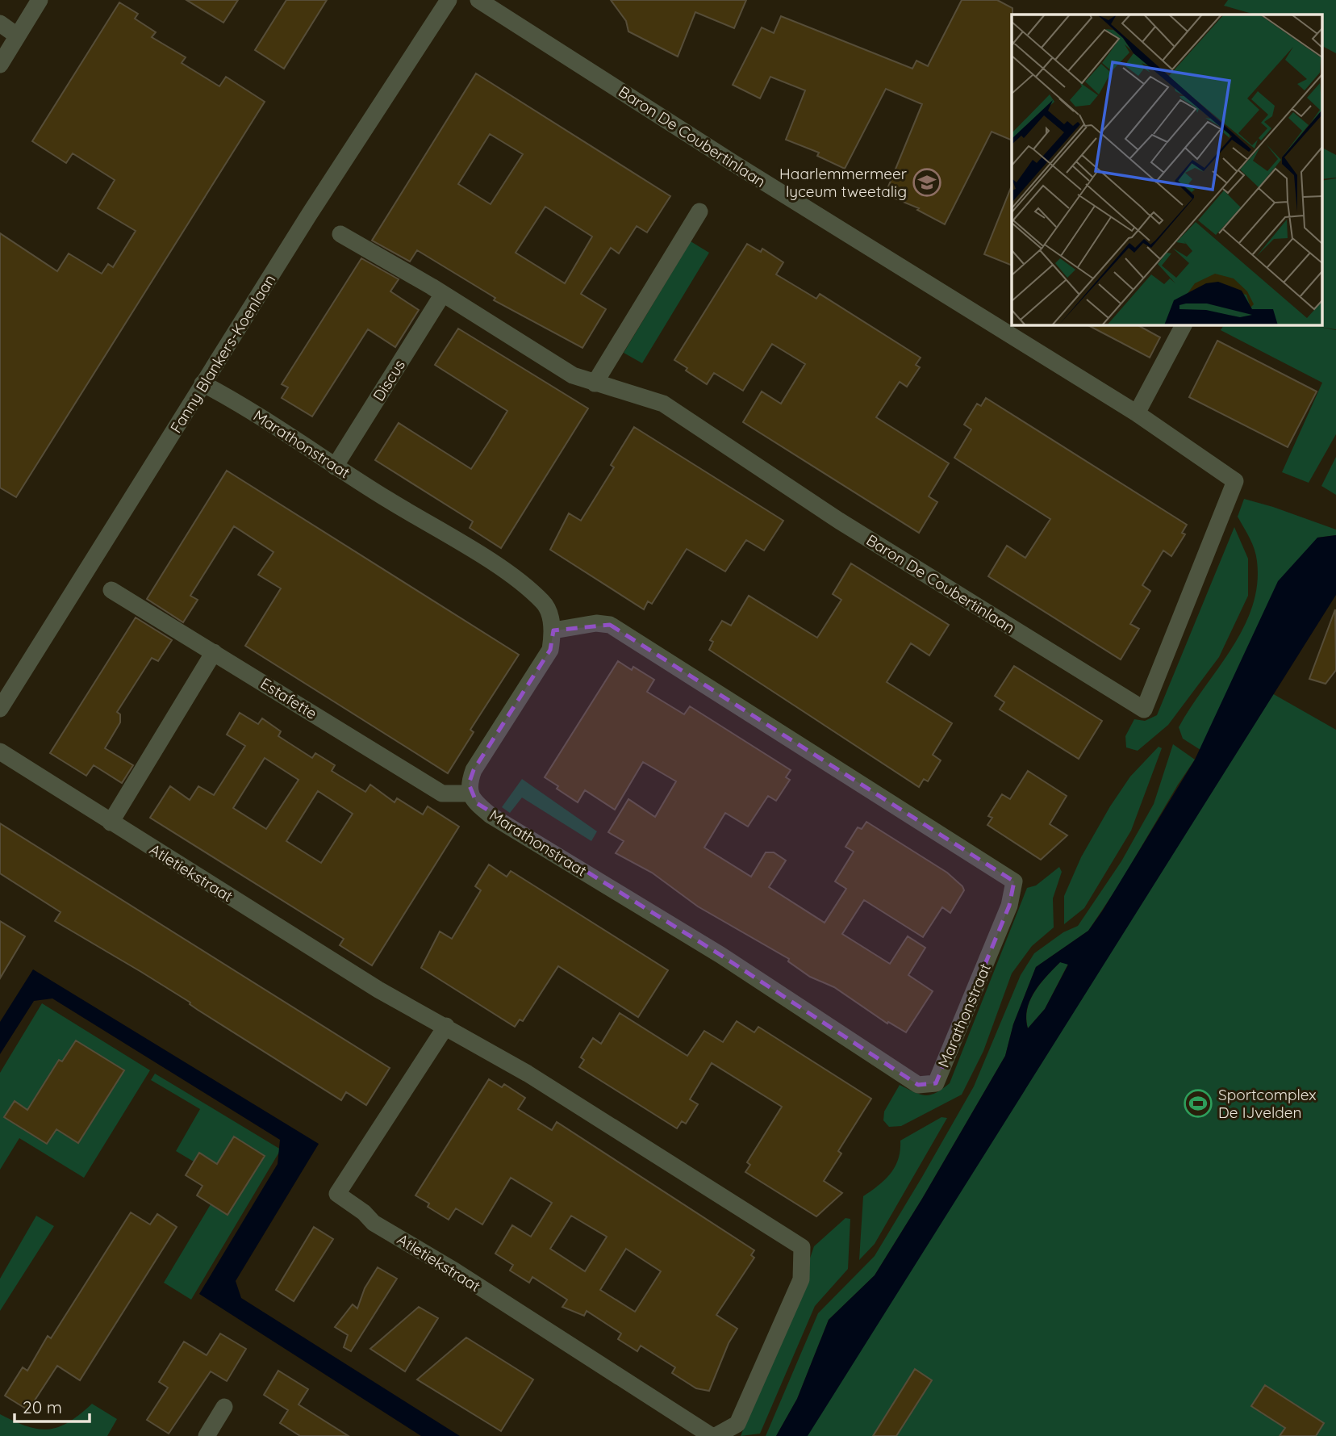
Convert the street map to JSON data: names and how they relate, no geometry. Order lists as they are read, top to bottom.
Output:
{
  "streets": {
    "street": [
      "Baron De Coubertinlaan",
      "Fanny Blankers-Koenlaan",
      "Discus",
      "Marathonstraat",
      "Estafette",
      "Atletiekstraat"
    ]
  },
  "crossings": [
    ["Fanny Blankers-Koenlaan", "Marathonstraat"],
    ["Discus", "Marathonstraat"],
    ["Marathonstraat", "Estafette"]
  ],
  "places": {
    "school or university": ["Haarlemmermeer lyceum tweetalig"],
    "sports": ["Sportcomplex De IJvelden"]
  },
  "scale_bar": "20 m"
}
